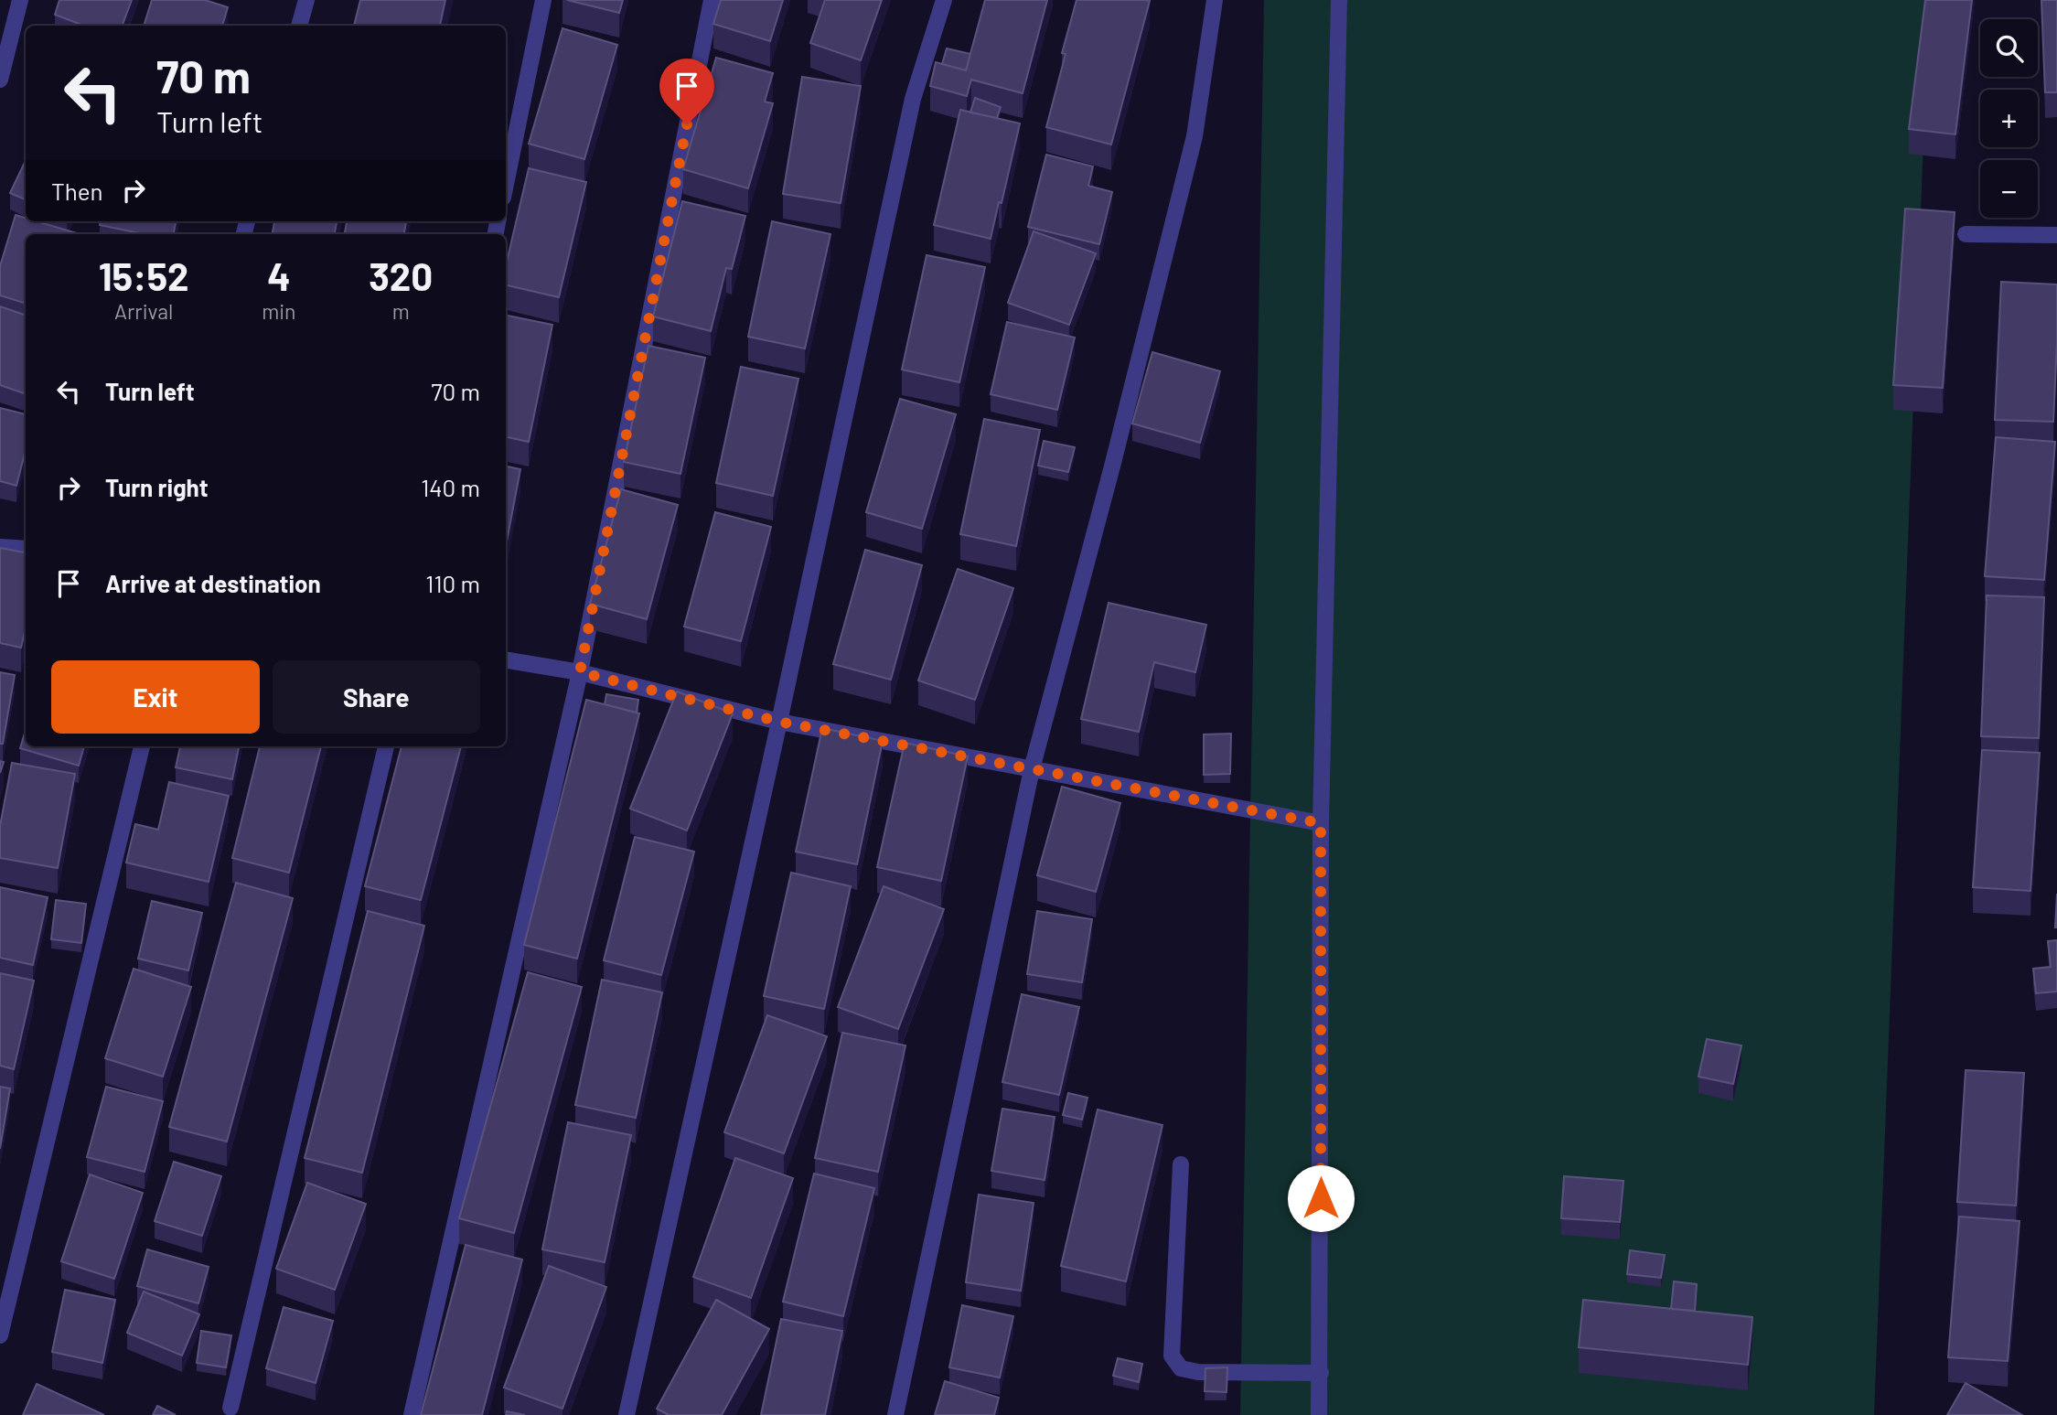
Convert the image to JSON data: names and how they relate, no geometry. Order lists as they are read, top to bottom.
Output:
{
  "page": {
    "map_buttons": ["+", "−"],
    "turn": ["70 m", "Turn left"],
    "then": "Then",
    "eta": [
      "15:52",
      "Arrival",
      "4",
      "min",
      "320",
      "m"
    ],
    "list": [
      {
        "name": "Turn left",
        "value": "70 m"
      },
      {
        "name": "Turn right",
        "value": "140 m"
      },
      {
        "name": "Arrive at destination",
        "value": "110 m"
      }
    ],
    "buttons": ["Exit", "Share"]
  }
}
